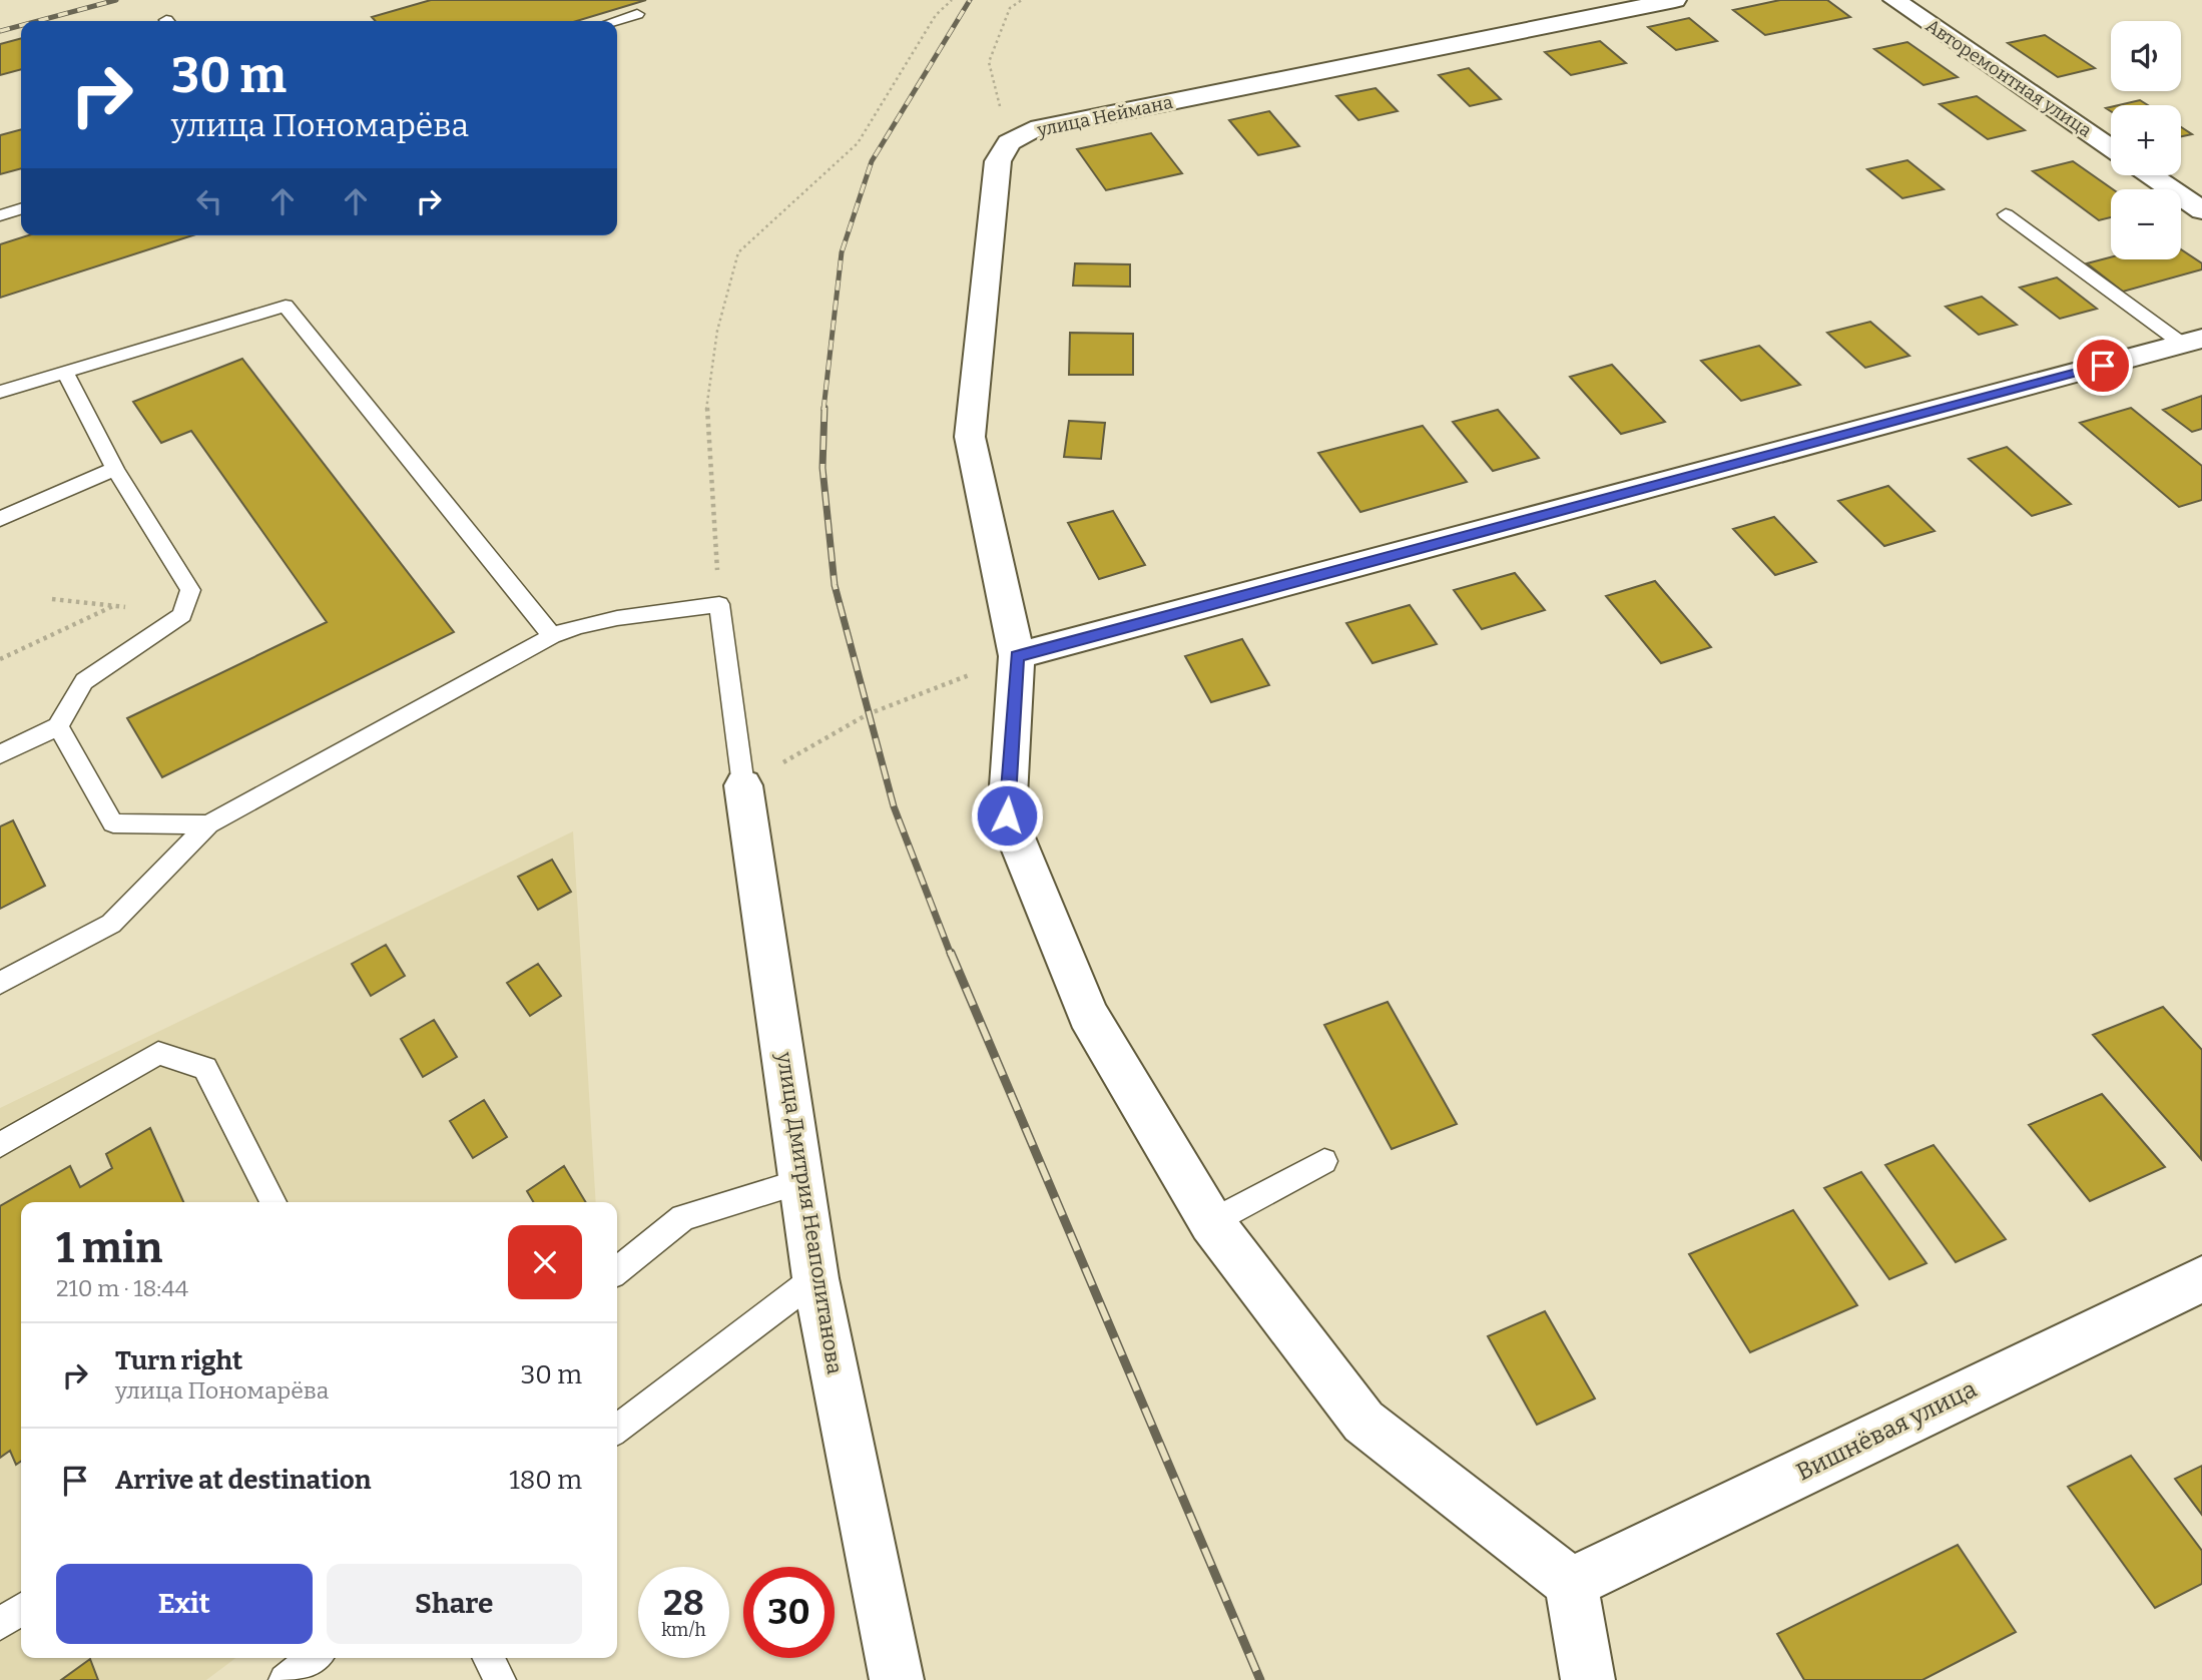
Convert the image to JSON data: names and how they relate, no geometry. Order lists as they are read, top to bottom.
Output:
{
  "streets": {
    "street": [
      "Авторемонтная улица",
      "улица Неймана",
      "улица Дмитрия Неаполитанова",
      "Вишнёвая улица"
    ]
  },
  "crossings": [
    ["улица Неймана", "Вишнёвая улица"]
  ],
  "page": {
    "map_buttons": ["+", "−"],
    "turn": ["30 m", "улица Пономарёва"],
    "heading": ["1 min", "210 m · 18:44"],
    "list": [
      {
        "name": "Turn right",
        "note": "улица Пономарёва",
        "value": "30 m"
      },
      {
        "name": "Arrive at destination",
        "value": "180 m"
      }
    ],
    "buttons": ["Exit", "Share"],
    "speed": "28 km/h",
    "limit": "30"
  }
}
